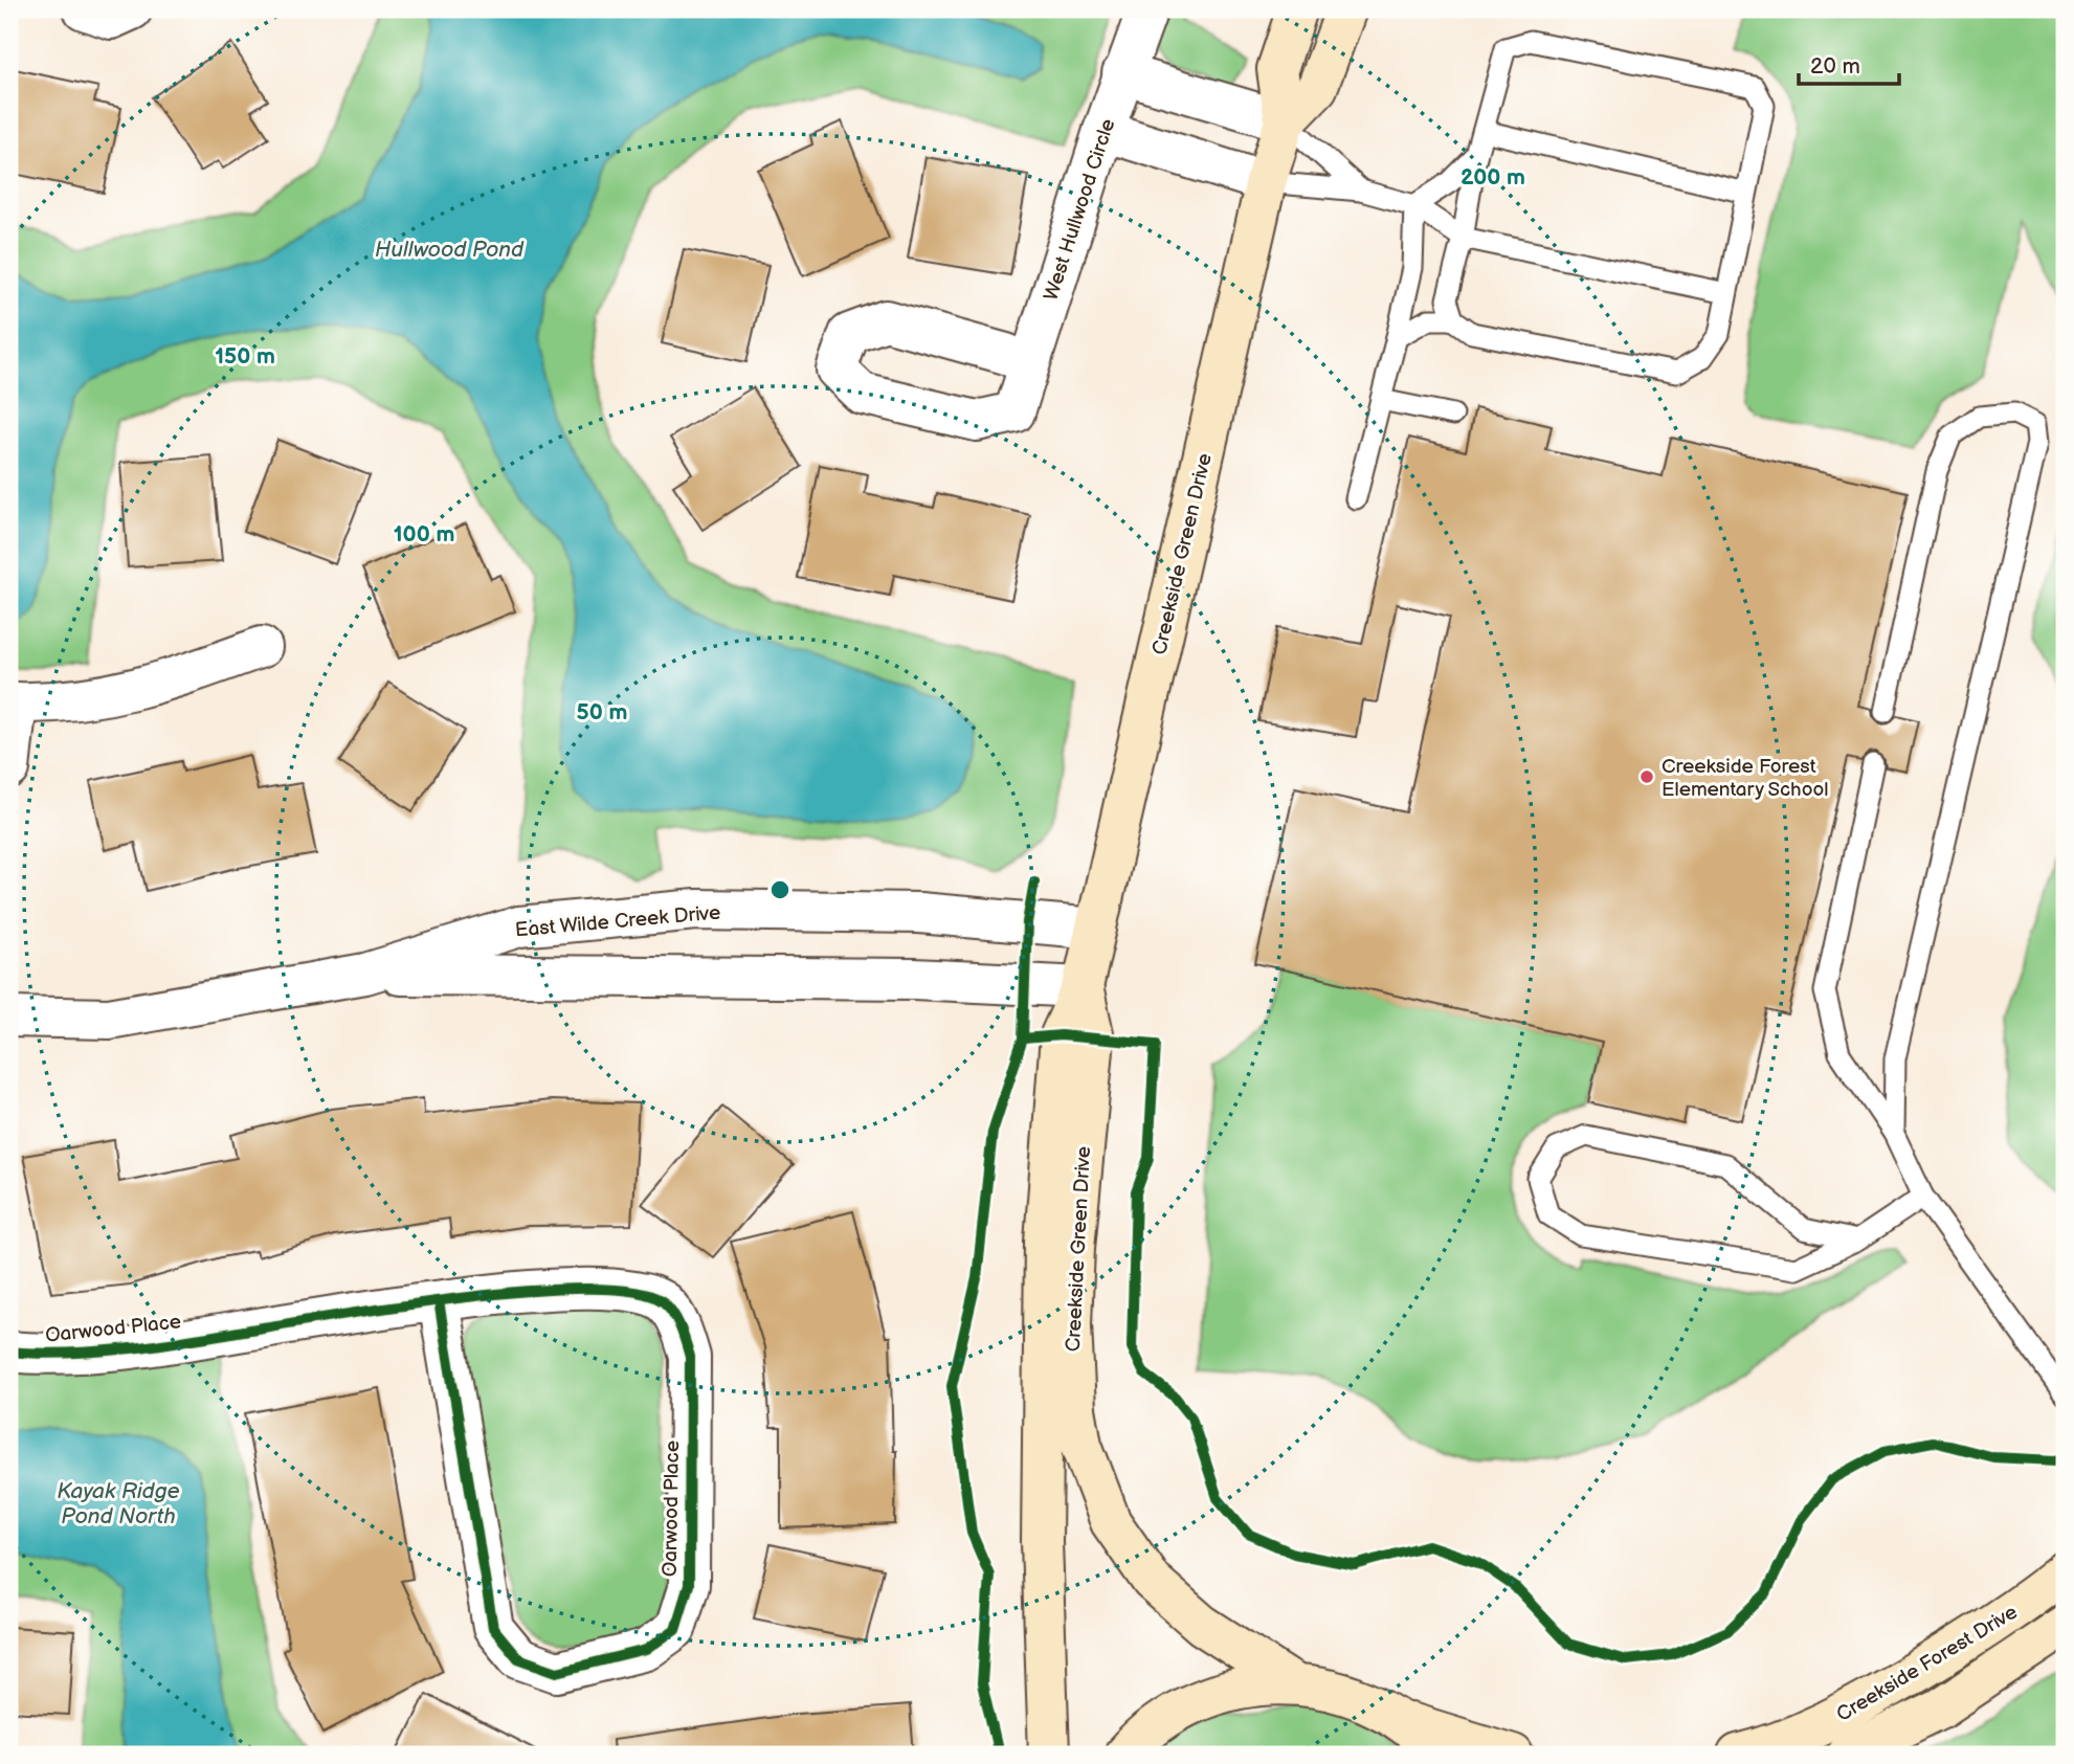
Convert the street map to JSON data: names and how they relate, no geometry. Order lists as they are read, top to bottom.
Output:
{
  "streets": {
    "main road": ["Creekside Green Drive", "Creekside Forest Drive"],
    "street": ["West Hullwood Circle", "East Wilde Creek Drive", "Oarwood Place"]
  },
  "crossings": [
    ["Creekside Green Drive", "East Wilde Creek Drive"]
  ],
  "water": ["Hullwood Pond", "Kayak Ridge Pond North"],
  "places": ["Creekside Forest Elementary School"],
  "scale_bar": "20 m",
  "rings": [
    "200 m",
    "150 m",
    "100 m",
    "50 m"
  ]
}
